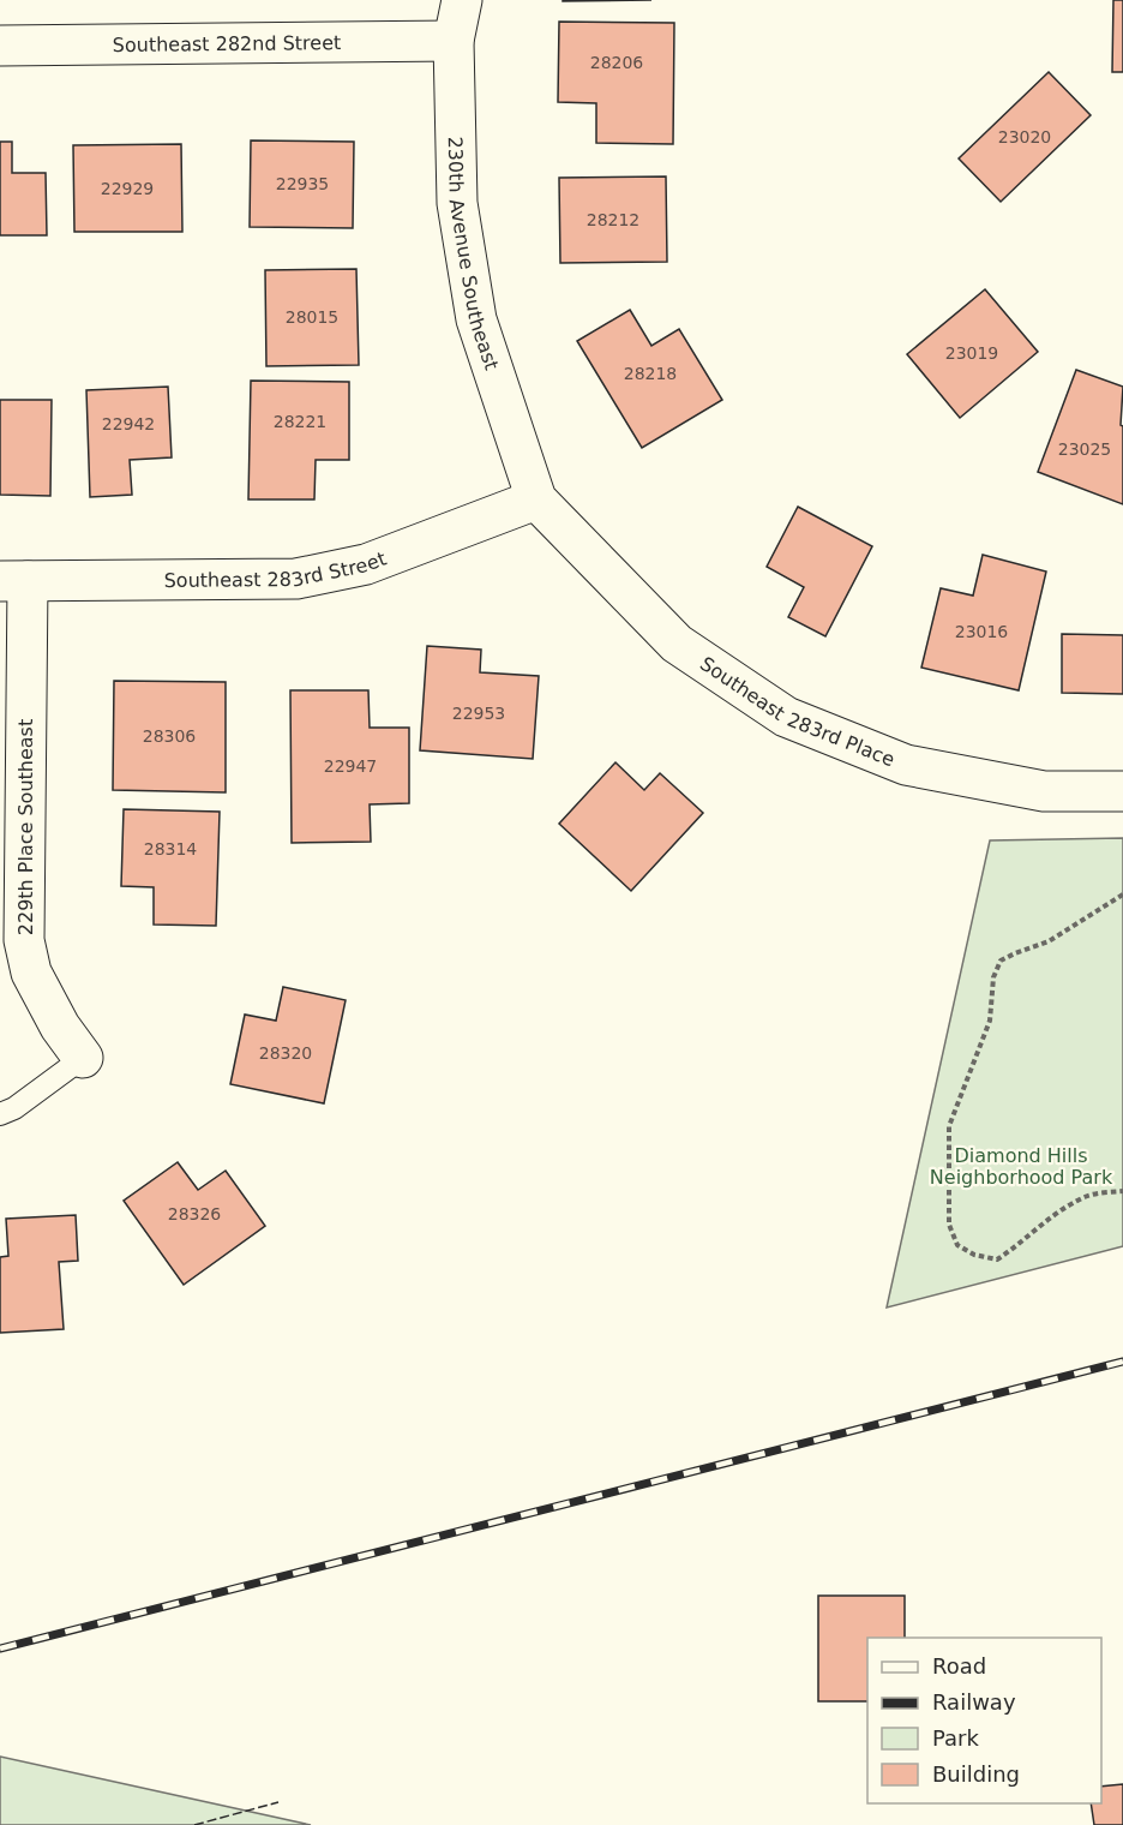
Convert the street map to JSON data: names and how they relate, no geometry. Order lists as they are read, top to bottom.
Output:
{
  "streets": {
    "street": [
      "Southeast 282nd Street",
      "230th Avenue Southeast",
      "Southeast 283rd Street",
      "Southeast 283rd Place",
      "229th Place Southeast"
    ]
  },
  "crossings": [
    ["Southeast 282nd Street", "230th Avenue Southeast"],
    ["230th Avenue Southeast", "Southeast 283rd Street"],
    ["230th Avenue Southeast", "Southeast 283rd Place"],
    ["Southeast 283rd Street", "Southeast 283rd Place"],
    ["Southeast 283rd Street", "229th Place Southeast"]
  ],
  "parks": ["Diamond Hills Neighborhood Park"],
  "house_numbers": [
    "28206",
    "23020",
    "22935",
    "22929",
    "28212",
    "28015",
    "23019",
    "28218",
    "28221",
    "22942",
    "23025",
    "23016",
    "22953",
    "28306",
    "22947",
    "28314",
    "28320",
    "28326"
  ],
  "legend": [
    "Road",
    "Railway",
    "Park",
    "Building"
  ]
}
